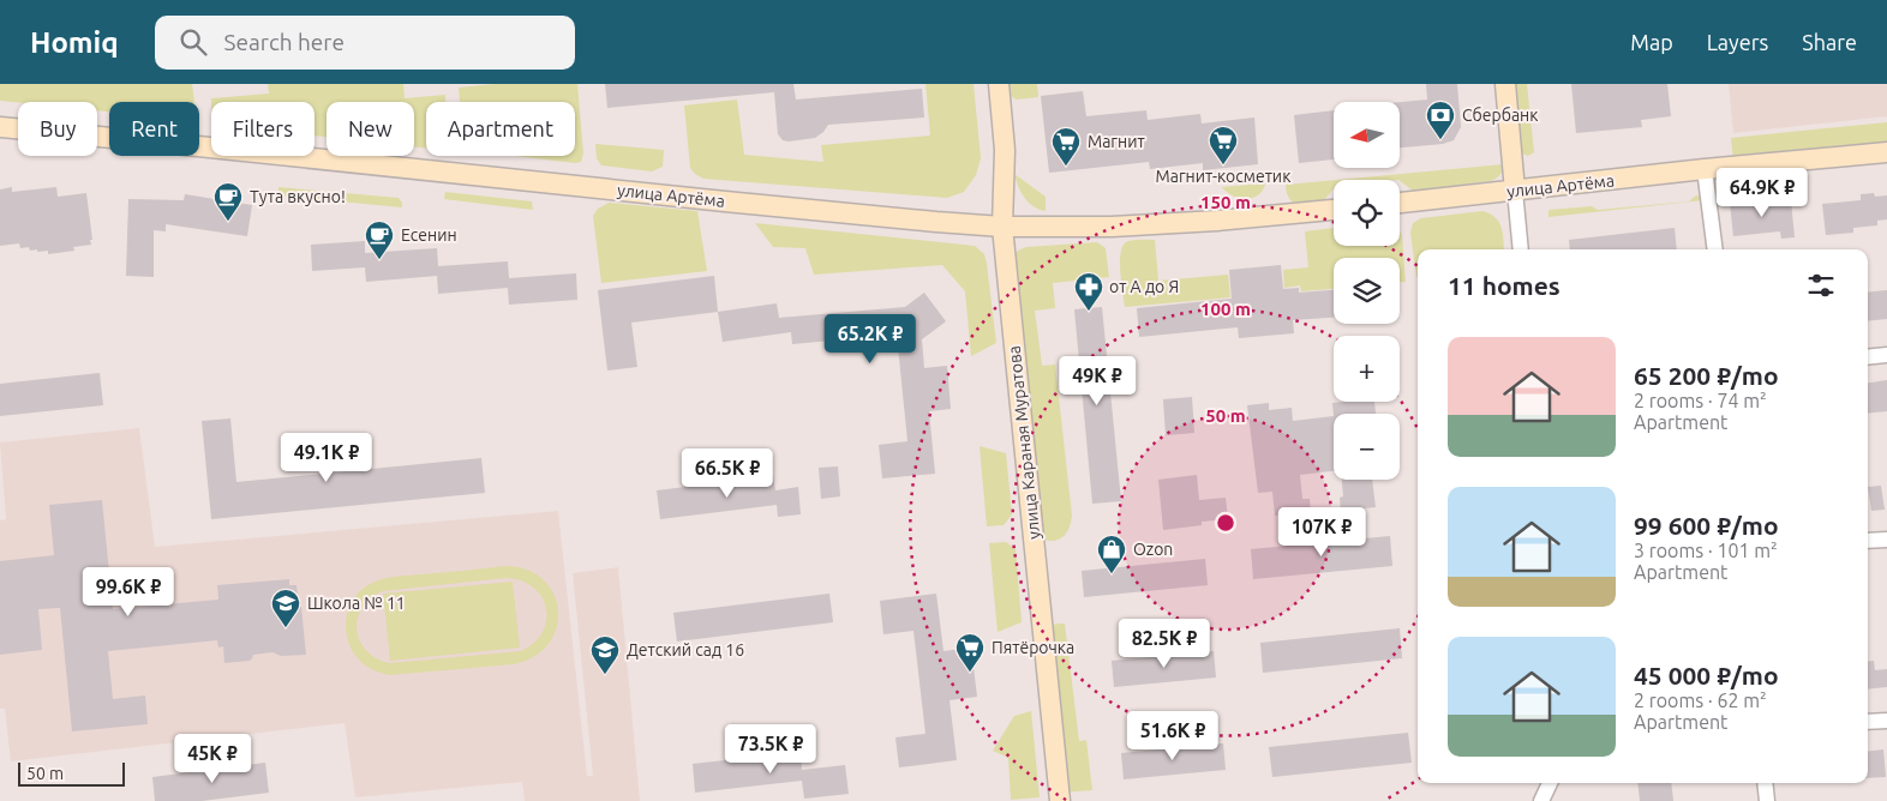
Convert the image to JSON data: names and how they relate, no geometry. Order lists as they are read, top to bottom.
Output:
{
  "streets": {
    "main road": ["улица Артёма", "улица Караная Муратова"]
  },
  "crossings": [
    ["улица Артёма", "улица Караная Муратова"]
  ],
  "places": {
    "bank": ["Сбербанк"],
    "supermarket": ["Магнит-косметик", "Магнит", "Пятёрочка"],
    "cafe": ["Тута вкусно!", "Есенин"],
    "pharmacy": ["от А до Я"],
    "shop": ["Ozon"],
    "school or university": ["Школа № 11", "Детский сад 16"]
  },
  "scale_bar": "50 m",
  "north": "left",
  "page": {
    "header": "Homiq",
    "search": "Search here",
    "nav": ["Map", "Layers", "Share"],
    "map_buttons": ["+", "−"],
    "chip": [
      "Buy",
      "Rent",
      "Filters",
      "New",
      "Apartment"
    ],
    "price": [
      "64.9K ₽",
      "65.2K ₽",
      "49K ₽",
      "49.1K ₽",
      "66.5K ₽",
      "107K ₽",
      "99.6K ₽",
      "82.5K ₽",
      "51.6K ₽",
      "73.5K ₽",
      "45K ₽"
    ],
    "heading": "11 homes",
    "list": [
      {
        "name": "65 200 ₽/mo",
        "note": "2 rooms · 74 m² · Apartment"
      },
      {
        "name": "99 600 ₽/mo",
        "note": "3 rooms · 101 m² · Apartment"
      },
      {
        "name": "45 000 ₽/mo",
        "note": "2 rooms · 62 m² · Apartment"
      }
    ],
    "scale": "50 m"
  },
  "rings": ["150 m", "100 m", "50 m"]
}
